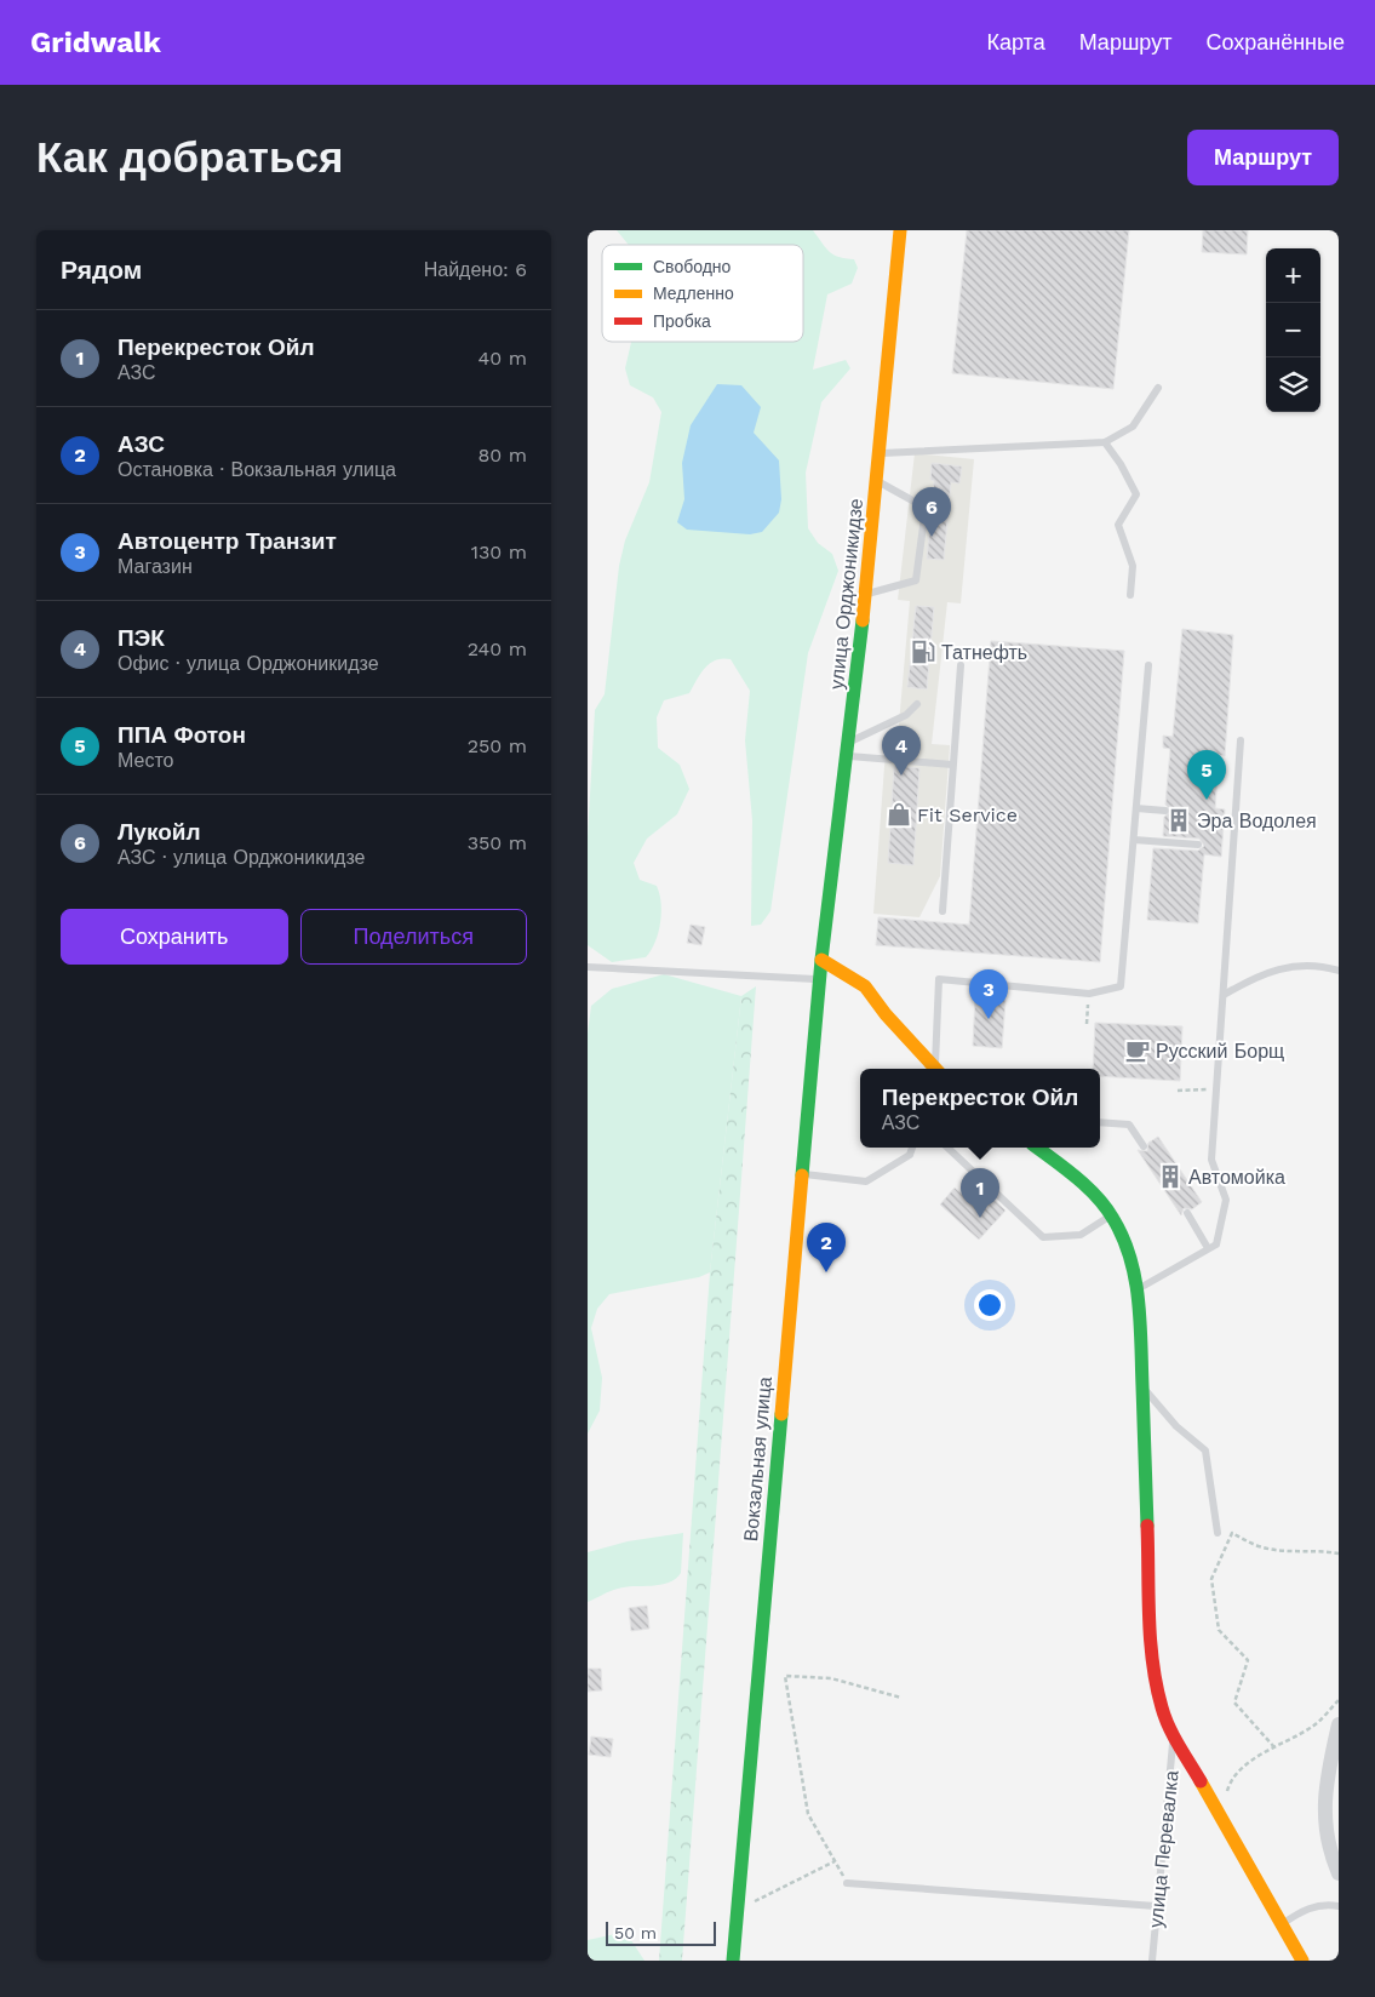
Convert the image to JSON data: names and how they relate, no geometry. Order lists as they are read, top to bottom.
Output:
{
  "streets": {
    "main road": ["улица Орджоникидзе", "Вокзальная улица"],
    "lane": ["улица Перевалка"]
  },
  "crossings": [
    ["улица Орджоникидзе", "Вокзальная улица"]
  ],
  "places": {
    "fuel station": ["Татнефть"],
    "shop": ["Fit Service"],
    "building": ["Эра Водолея", "Автомойка"],
    "cafe": ["Русский Борщ"]
  },
  "legend": ["Свободно", "Медленно", "Пробка"],
  "scale_bar": "50 m",
  "page": {
    "header": "Gridwalk",
    "nav": ["Карта", "Маршрут", "Сохранённые"],
    "buttons": [
      "Маршрут",
      ["Сохранить", "Поделиться"]
    ],
    "title": "Как добраться",
    "heading": ["Рядом", "Найдено: 6"],
    "map_buttons": ["+", "−"],
    "list": [
      {
        "mark": "1",
        "name": "Перекресток Ойл",
        "note": "АЗС",
        "value": "40 m"
      },
      {
        "mark": "2",
        "name": "АЗС",
        "note": "Остановка · Вокзальная улица",
        "value": "80 m"
      },
      {
        "mark": "3",
        "name": "Автоцентр Транзит",
        "note": "Магазин",
        "value": "130 m"
      },
      {
        "mark": "4",
        "name": "ПЭК",
        "note": "Офис · улица Орджоникидзе",
        "value": "240 m"
      },
      {
        "mark": "5",
        "name": "ППА Фотон",
        "note": "Место",
        "value": "250 m"
      },
      {
        "mark": "6",
        "name": "Лукойл",
        "note": "АЗС · улица Орджоникидзе",
        "value": "350 m"
      }
    ],
    "pins": [
      "6",
      "4",
      "5",
      "3",
      "1",
      "2"
    ],
    "popup": ["Перекресток Ойл", "АЗС"],
    "scale": "50 m"
  }
}
